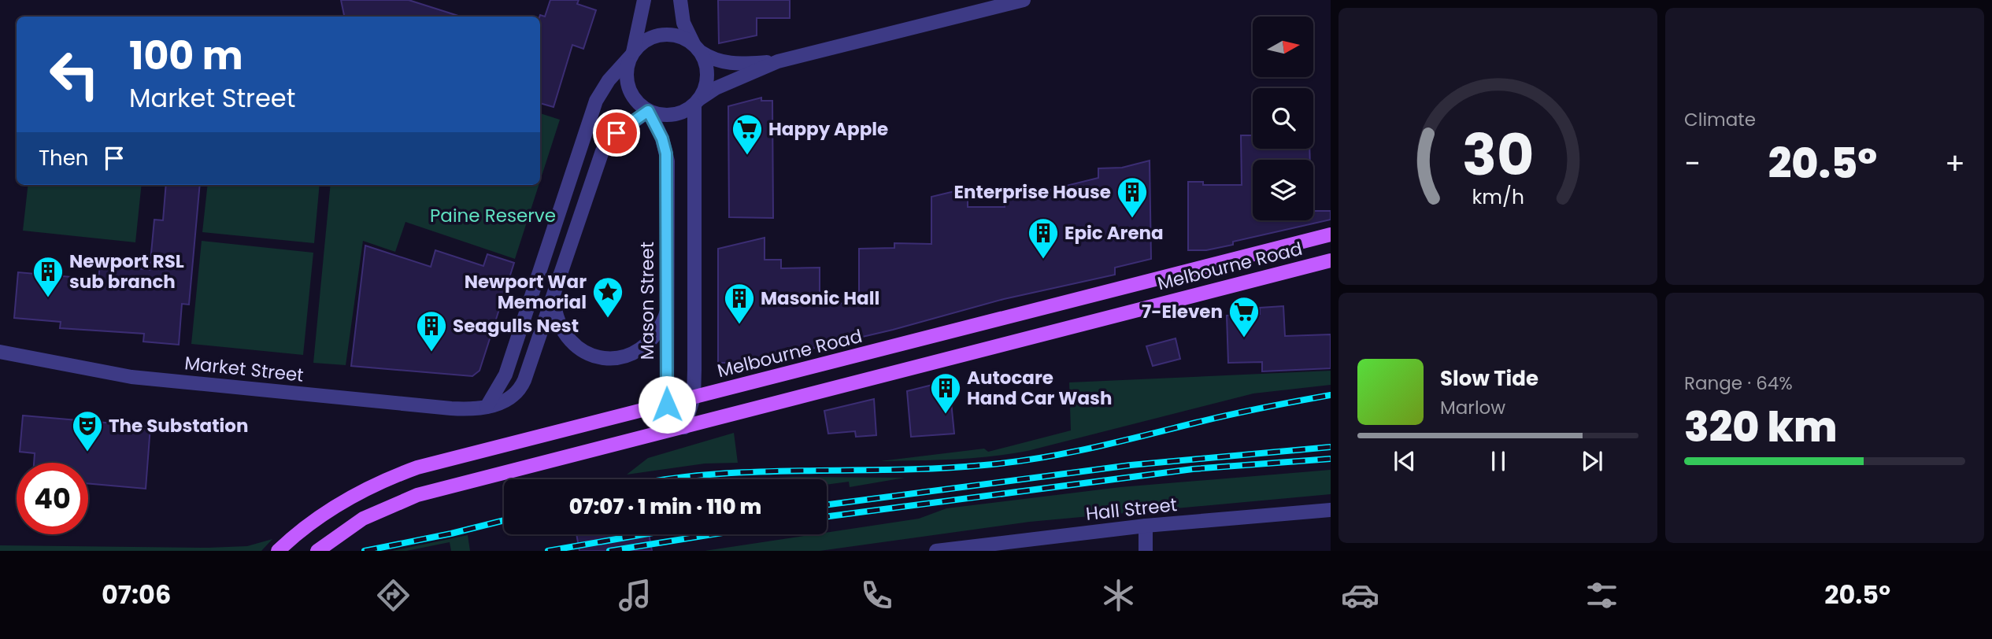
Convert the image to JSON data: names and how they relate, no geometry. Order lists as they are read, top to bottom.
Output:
{
  "streets": {
    "main road": ["Melbourne Road"],
    "street": ["Mason Street", "Market Street", "Hall Street"]
  },
  "crossings": [
    ["Melbourne Road", "Mason Street"],
    ["Mason Street", "Market Street"]
  ],
  "parks": ["Paine Reserve"],
  "places": {
    "supermarket": ["Happy Apple", "7-Eleven"],
    "building": [
      "Enterprise House",
      "Epic Arena",
      "Newport RSL sub branch",
      "Masonic Hall",
      "Seagulls Nest",
      "Autocare Hand Car Wash"
    ],
    "place": ["Newport War Memorial"],
    "theatre": ["The Substation"]
  },
  "north": "right",
  "page": {
    "tile": [
      "Climate",
      ["Range · 64%", "320 km"]
    ],
    "turn": ["100 m", "Market Street"],
    "then": "Then",
    "heat": ["−", "20.5°", "+"],
    "song": ["Slow Tide", "Marlow"],
    "limit": "40",
    "trip": "07:07 · 1 min · 110 m",
    "tabs": ["07:06", "20.5°"],
    "gauge": ["30", "km/h"]
  }
}
